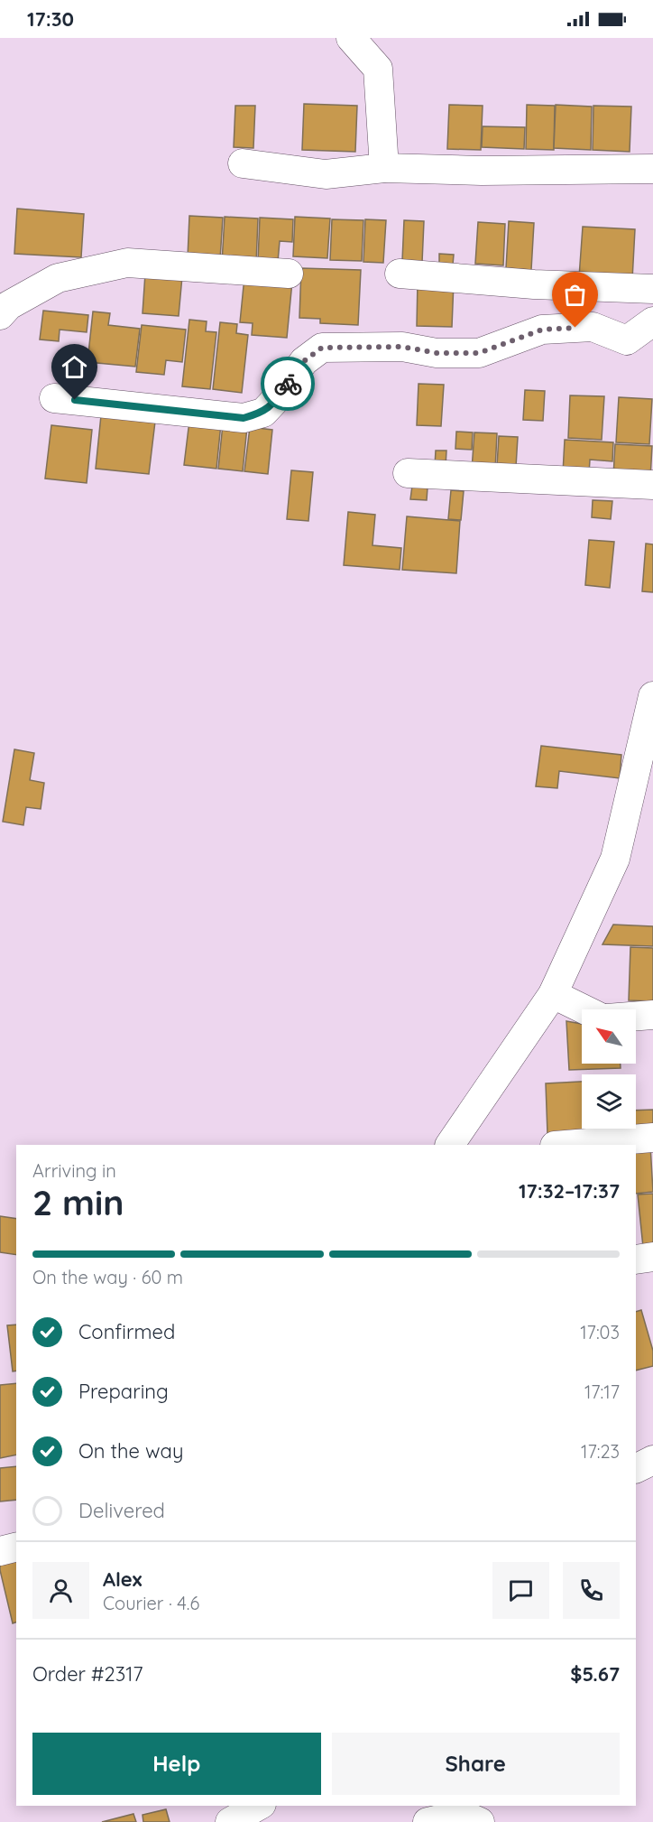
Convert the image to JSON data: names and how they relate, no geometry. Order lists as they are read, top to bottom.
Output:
{
  "north": "top left",
  "page": {
    "status": "17:30",
    "heading": ["2 min", "Arriving in", "17:32–17:37"],
    "panel": [
      "Alex",
      "Courier · 4.6",
      "Order #2317",
      "$5.67"
    ],
    "bar": "On the way · 60 m",
    "list": [
      ["Confirmed", "17:03"],
      ["Preparing", "17:17"],
      ["On the way", "17:23"],
      "Delivered"
    ],
    "buttons": ["Help", "Share"]
  }
}
